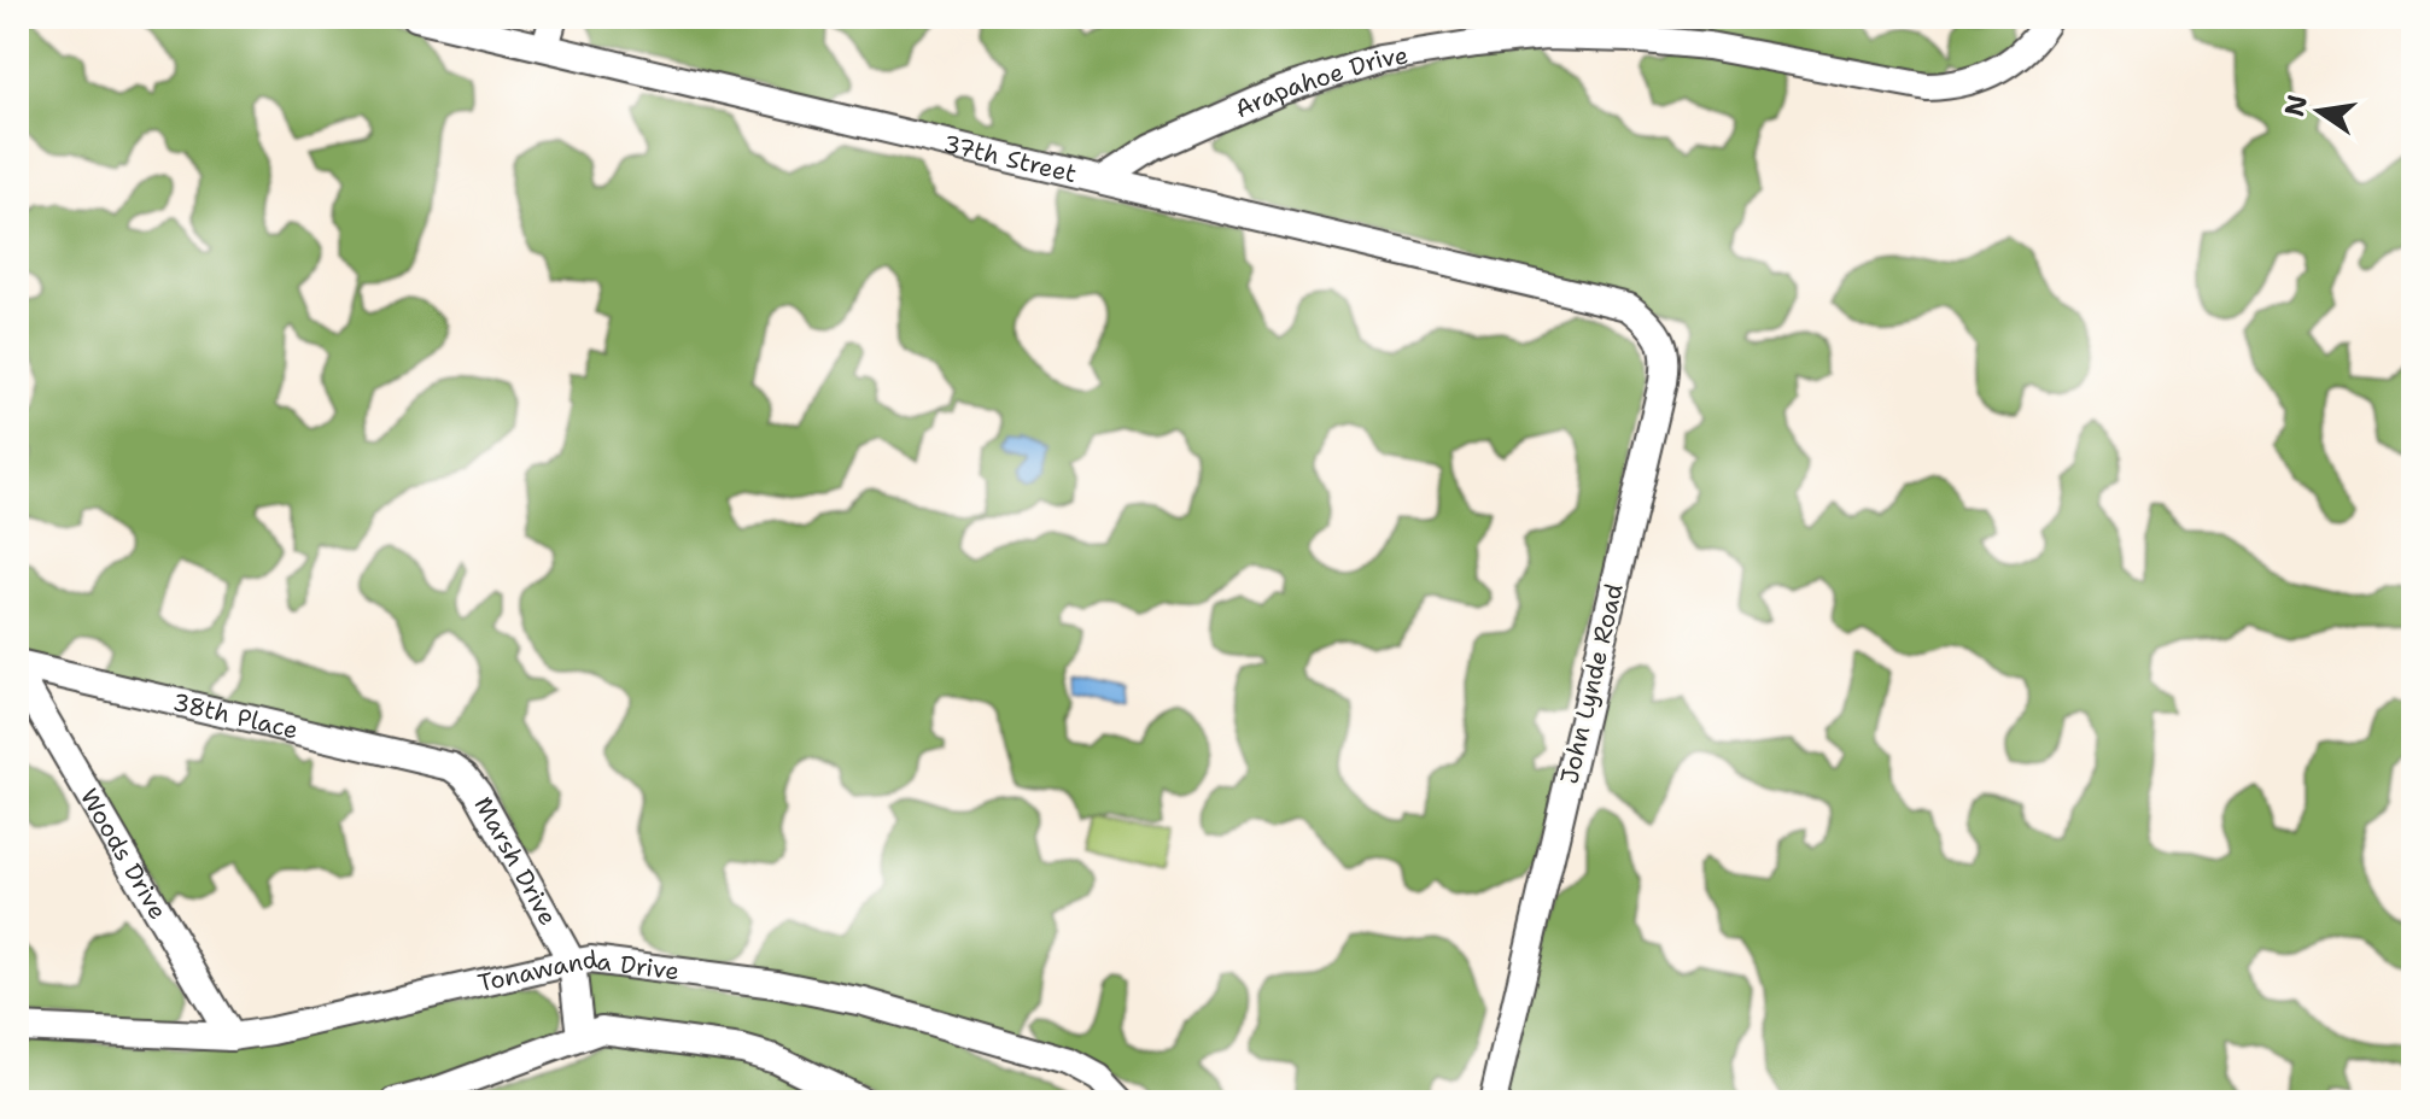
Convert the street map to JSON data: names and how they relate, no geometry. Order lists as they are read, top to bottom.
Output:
{
  "streets": {
    "street": [
      "Arapahoe Drive",
      "37th Street",
      "John Lynde Road",
      "38th Place",
      "Woods Drive",
      "Marsh Drive",
      "Tonawanda Drive"
    ]
  },
  "crossings": [
    ["Arapahoe Drive", "37th Street"],
    ["37th Street", "John Lynde Road"],
    ["38th Place", "Woods Drive"],
    ["38th Place", "Marsh Drive"],
    ["Woods Drive", "Tonawanda Drive"],
    ["Marsh Drive", "Tonawanda Drive"]
  ],
  "north": "left"
}
